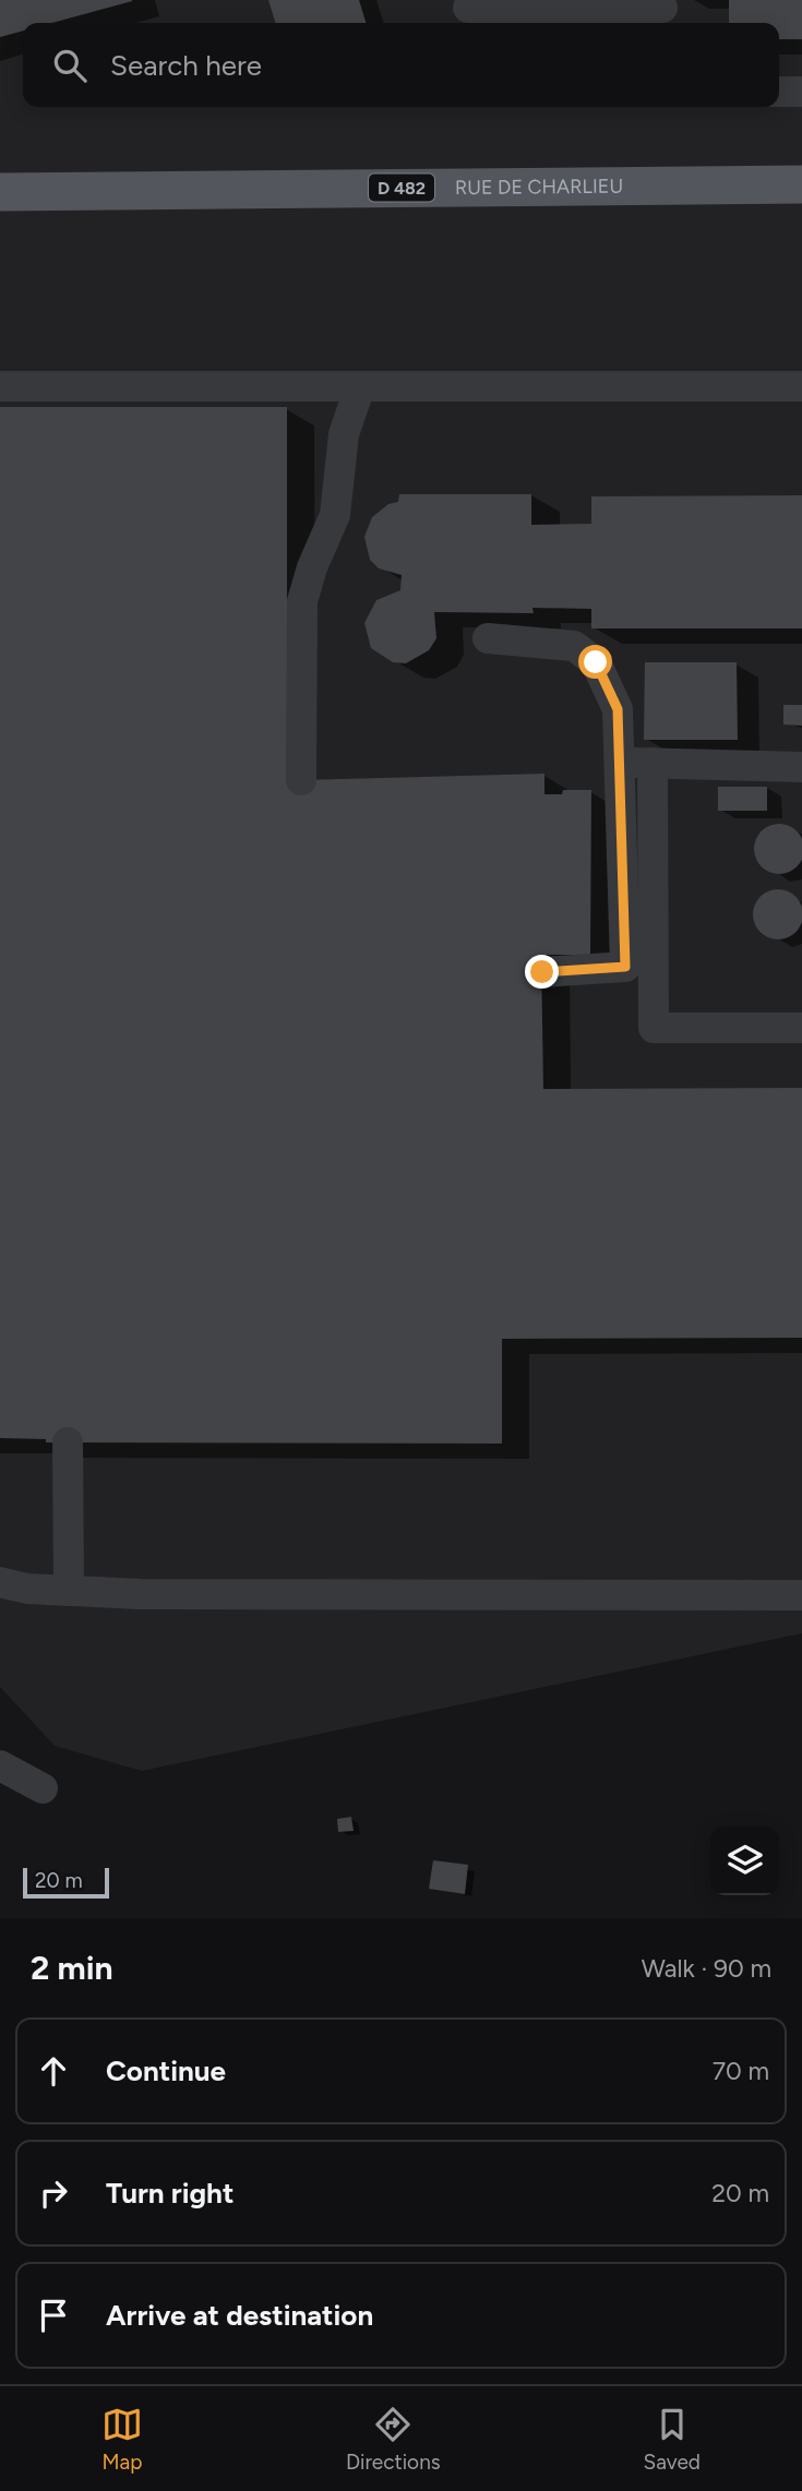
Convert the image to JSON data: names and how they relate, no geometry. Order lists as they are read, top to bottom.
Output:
{
  "streets": {
    "main road": ["RUE DE CHARLIEU", "D 482"]
  },
  "scale_bar": "20 m",
  "page": {
    "search": "Search here",
    "scale": "20 m",
    "heading": ["2 min", "Walk · 90 m"],
    "list": [
      ["Continue", "70 m"],
      ["Turn right", "20 m"],
      "Arrive at destination"
    ],
    "nav": ["Map", "Directions", "Saved"]
  }
}
